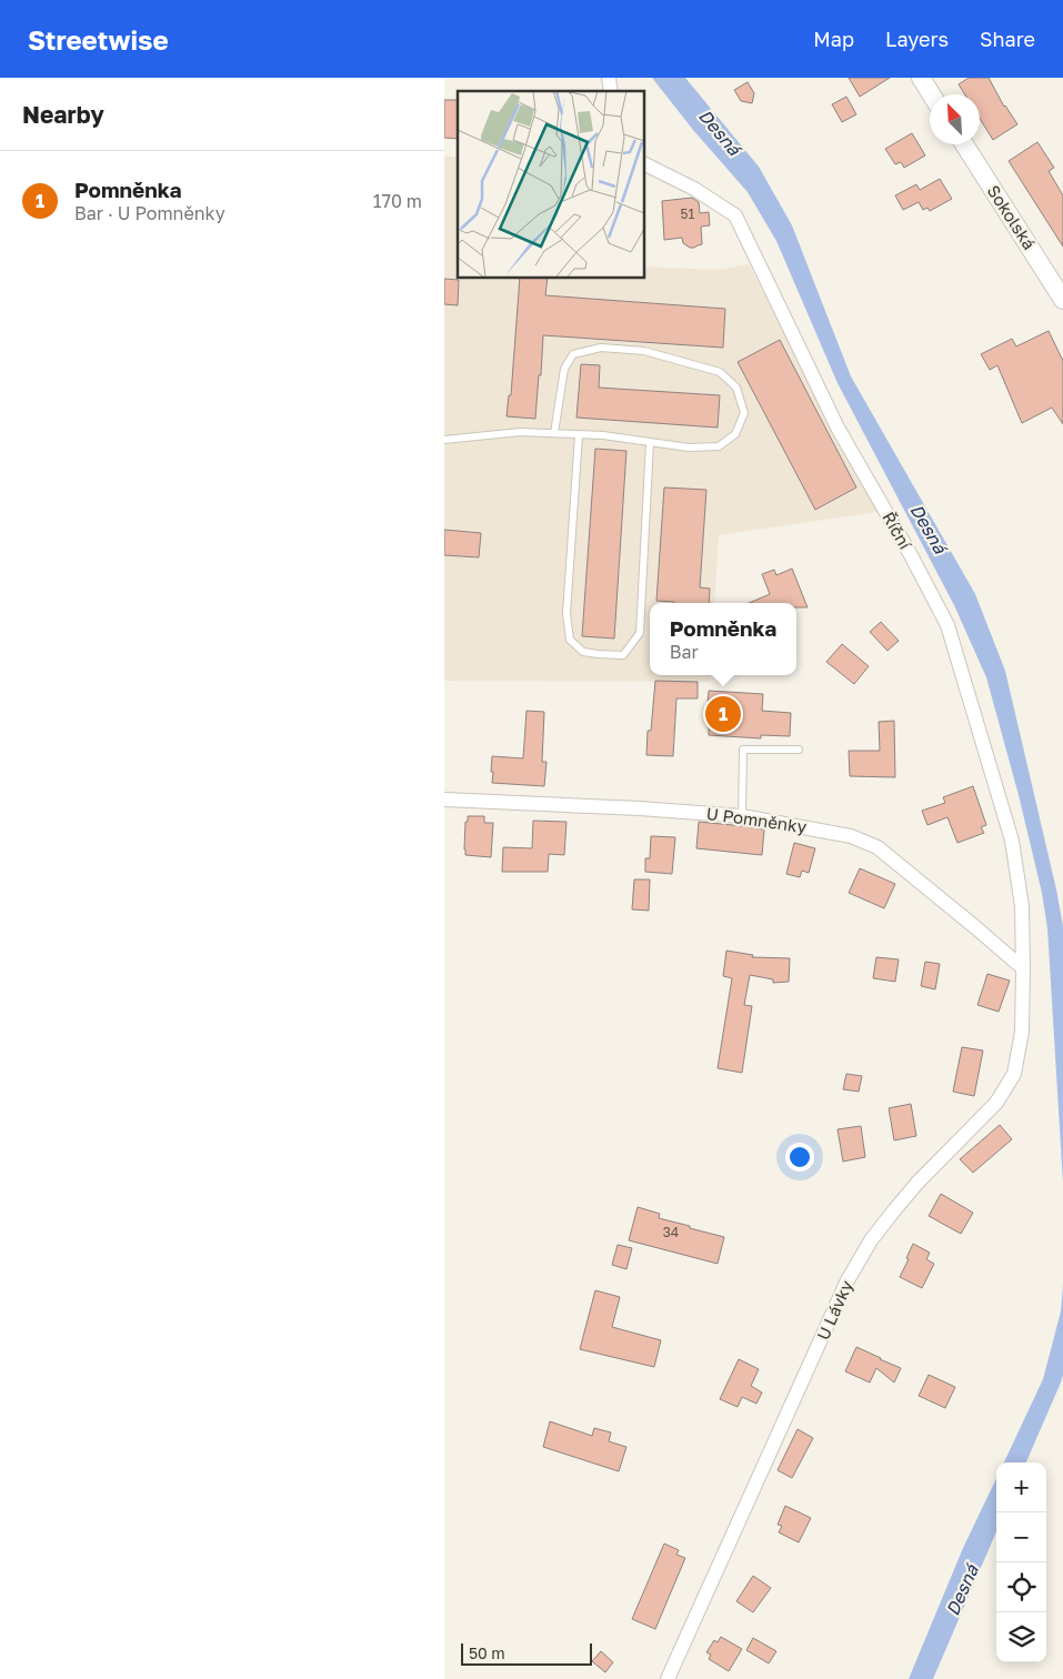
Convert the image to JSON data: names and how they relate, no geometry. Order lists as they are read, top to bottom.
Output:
{
  "streets": {
    "street": [
      "Sokolská",
      "Říční",
      "U Pomněnky",
      "U Lávky"
    ]
  },
  "crossings": [
    ["Říční", "U Pomněnky"],
    ["Říční", "U Lávky"],
    ["U Pomněnky", "U Lávky"]
  ],
  "water": ["Desná"],
  "house_numbers": ["51", "34"],
  "scale_bar": "50 m",
  "north": "top left",
  "page": {
    "header": "Streetwise",
    "nav": ["Map", "Layers", "Share"],
    "heading": "Nearby",
    "list": [
      {
        "mark": "1",
        "name": "Pomněnka",
        "note": "Bar · U Pomněnky",
        "value": "170 m"
      }
    ],
    "popup": ["Pomněnka", "Bar"],
    "pins": "1",
    "map_buttons": ["+", "−"],
    "scale": "50 m"
  }
}
